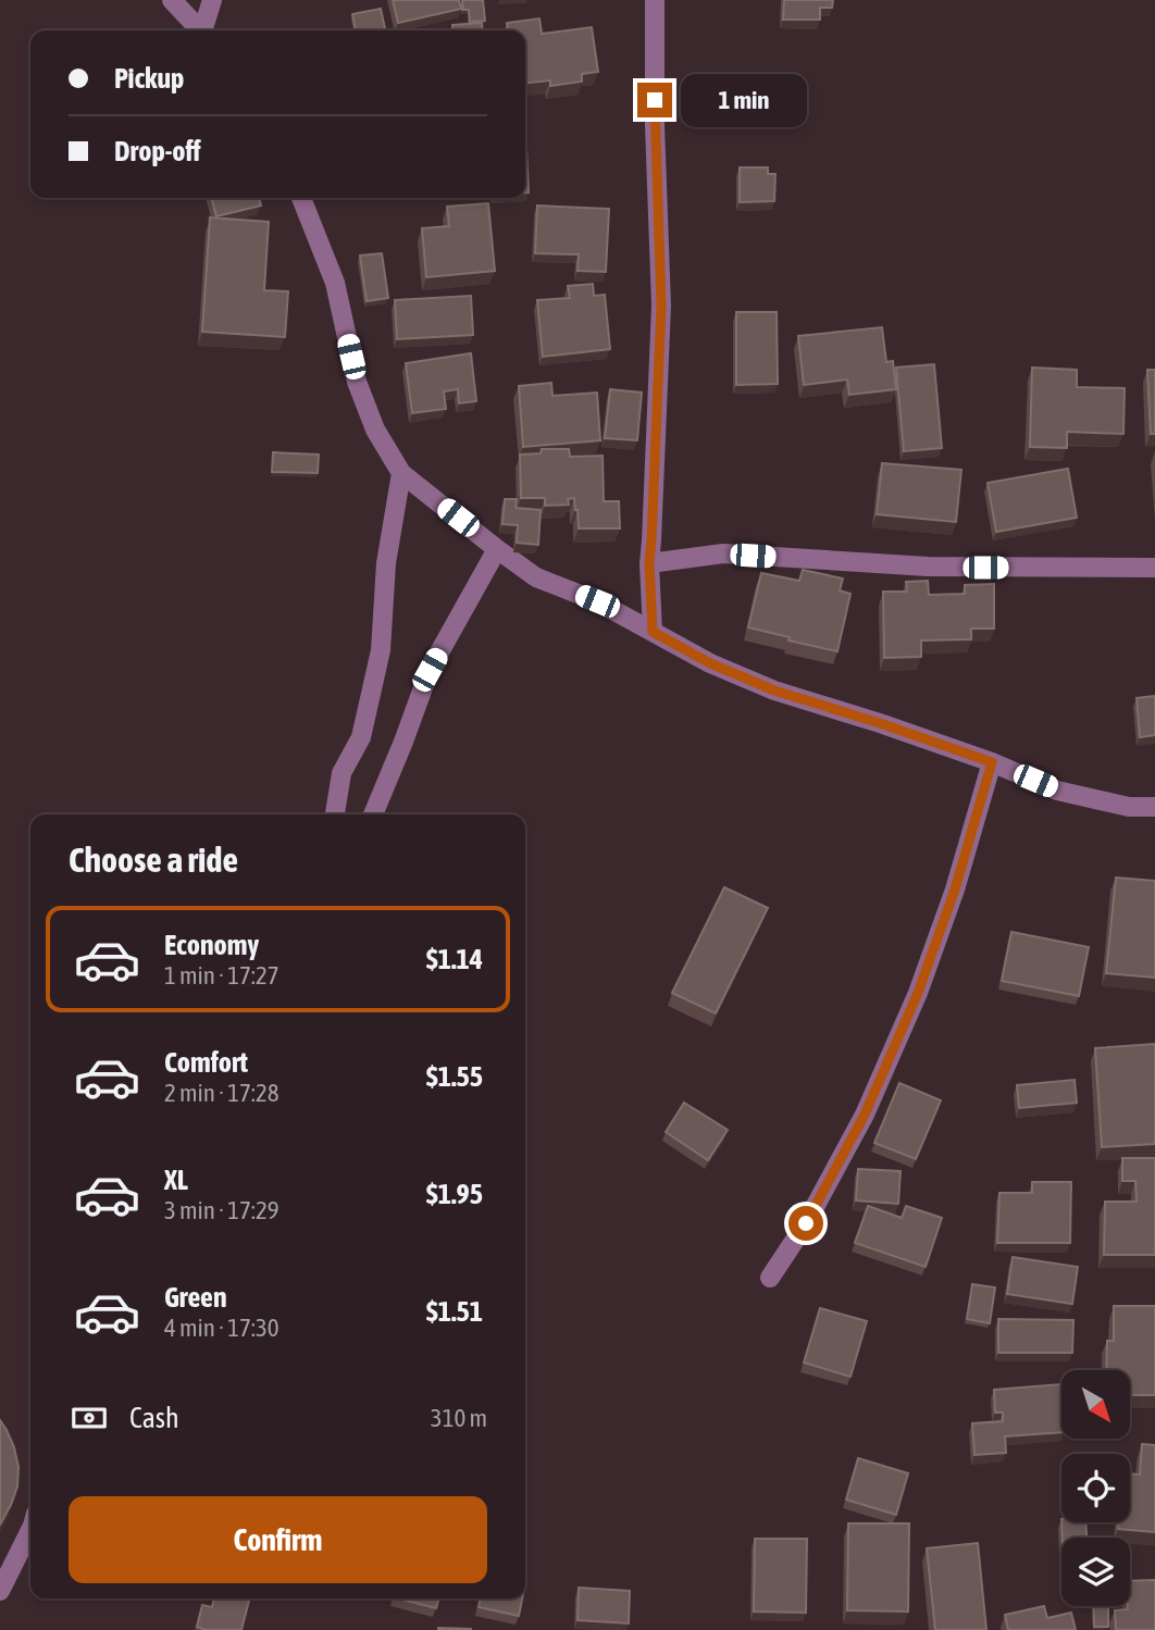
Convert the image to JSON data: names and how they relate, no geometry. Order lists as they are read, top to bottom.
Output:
{
  "north": "bottom right",
  "page": {
    "banner": ["Pickup", "Drop-off"],
    "bubble": "1 min",
    "heading": "Choose a ride",
    "list": [
      {
        "name": "Economy",
        "note": "1 min · 17:27",
        "value": "$1.14"
      },
      {
        "name": "Comfort",
        "note": "2 min · 17:28",
        "value": "$1.55"
      },
      {
        "name": "XL",
        "note": "3 min · 17:29",
        "value": "$1.95"
      },
      {
        "name": "Green",
        "note": "4 min · 17:30",
        "value": "$1.51"
      }
    ],
    "pay": ["Cash", "310 m"],
    "buttons": "Confirm"
  }
}
